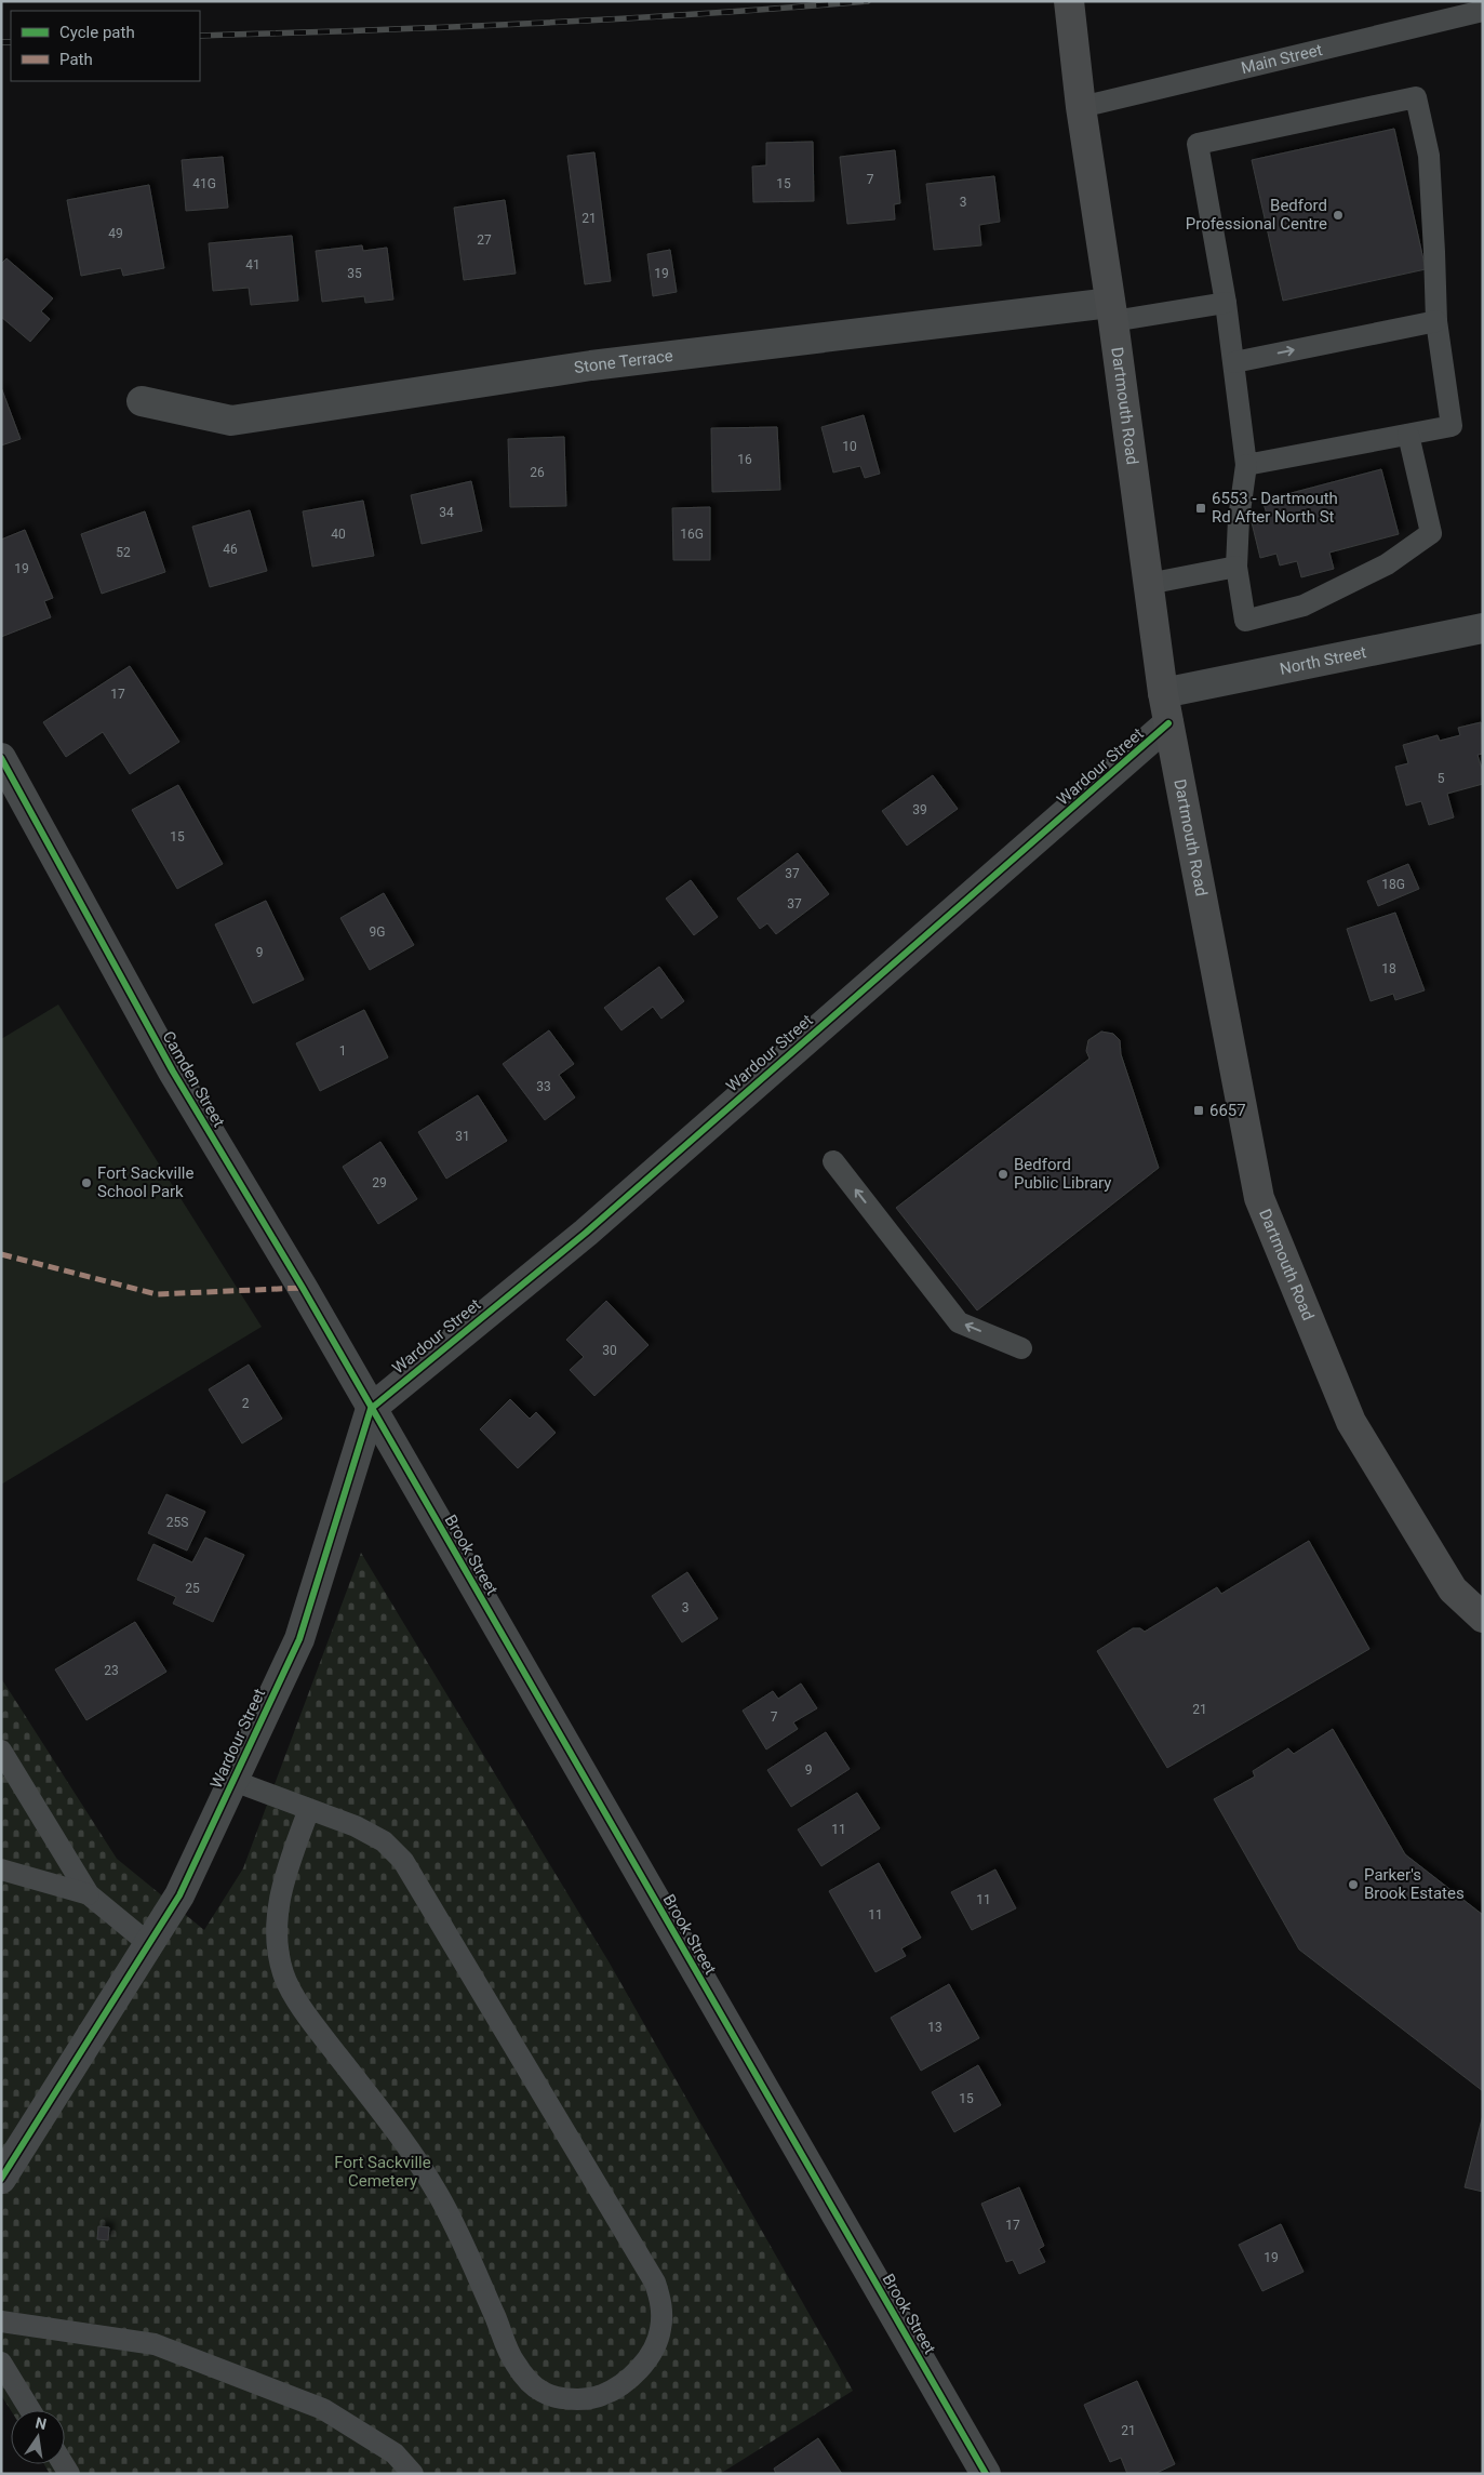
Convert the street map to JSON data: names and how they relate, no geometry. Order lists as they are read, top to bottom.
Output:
{
  "streets": {
    "main road": ["Dartmouth Road"],
    "street": [
      "Stone Terrace",
      "North Street",
      "Wardour Street",
      "Camden Street",
      "Brook Street"
    ],
    "lane": ["Main Street"]
  },
  "crossings": [
    ["Main Street", "Dartmouth Road"],
    ["Stone Terrace", "Dartmouth Road"],
    ["Dartmouth Road", "North Street"],
    ["Dartmouth Road", "Wardour Street"],
    ["Wardour Street", "Camden Street"],
    ["Wardour Street", "Brook Street"],
    ["Camden Street", "Brook Street"]
  ],
  "parks": ["Fort Sackville Cemetery"],
  "places": {
    "other": [
      "Bedford Professional Centre",
      "Bedford Public Library",
      "Fort Sackville School Park",
      "Parker's Brook Estates"
    ],
    "transit": ["6553 - Dartmouth Rd After North St", "6657"]
  },
  "house_numbers": [
    "7",
    "41G",
    "15",
    "3",
    "21",
    "49",
    "27",
    "41",
    "35",
    "19",
    "10",
    "16",
    "26",
    "34",
    "40",
    "16G",
    "46",
    "52",
    "19",
    "17",
    "5",
    "39",
    "15",
    "37",
    "18G",
    "37",
    "9G",
    "9",
    "18",
    "1",
    "33",
    "31",
    "29",
    "30",
    "2",
    "25S",
    "25",
    "3",
    "23",
    "21",
    "7",
    "9",
    "11",
    "11",
    "11",
    "13",
    "15",
    "17",
    "19",
    "21"
  ],
  "legend": ["Cycle path", "Path"],
  "north": "top"
}
